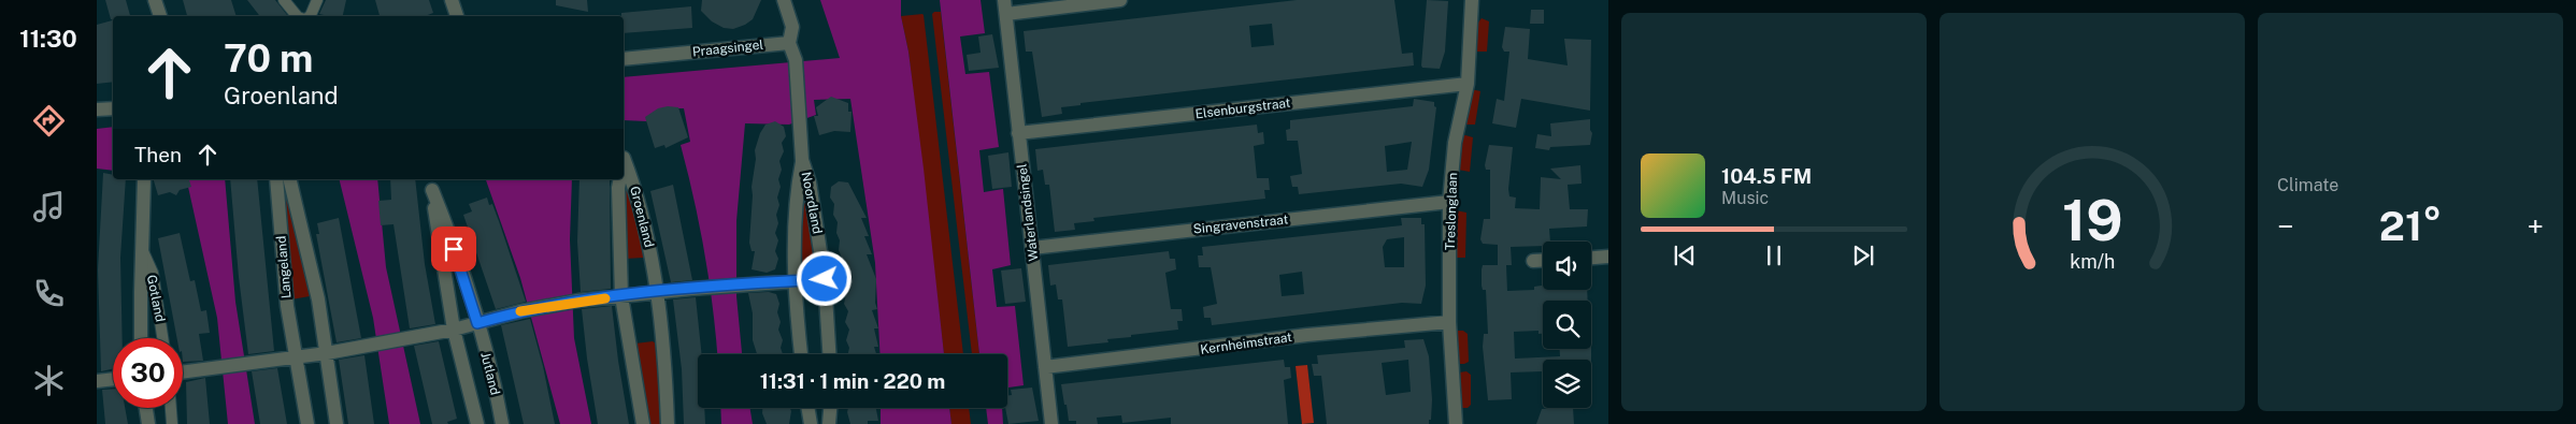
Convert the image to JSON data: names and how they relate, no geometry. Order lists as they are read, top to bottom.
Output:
{
  "streets": {
    "street": [
      "Praagsingel",
      "Elsenburgstraat",
      "Noordland",
      "Treslonglaan",
      "Waterlandsingel",
      "Groenland",
      "Singravenstraat",
      "Langeland",
      "Gotland",
      "Kernheimstraat",
      "Jutland"
    ]
  },
  "crossings": [
    ["Praagsingel", "Noordland"],
    ["Elsenburgstraat", "Treslonglaan"],
    ["Elsenburgstraat", "Waterlandsingel"],
    ["Treslonglaan", "Singravenstraat"],
    ["Treslonglaan", "Kernheimstraat"],
    ["Waterlandsingel", "Singravenstraat"],
    ["Waterlandsingel", "Kernheimstraat"]
  ],
  "page": {
    "tabs": "11:30",
    "tile": "Climate",
    "turn": ["70 m", "Groenland"],
    "then": "Then",
    "song": ["104.5 FM", "Music"],
    "heat": ["−", "21°", "+"],
    "limit": "30",
    "trip": "11:31 · 1 min · 220 m",
    "gauge": ["19", "km/h"]
  }
}
